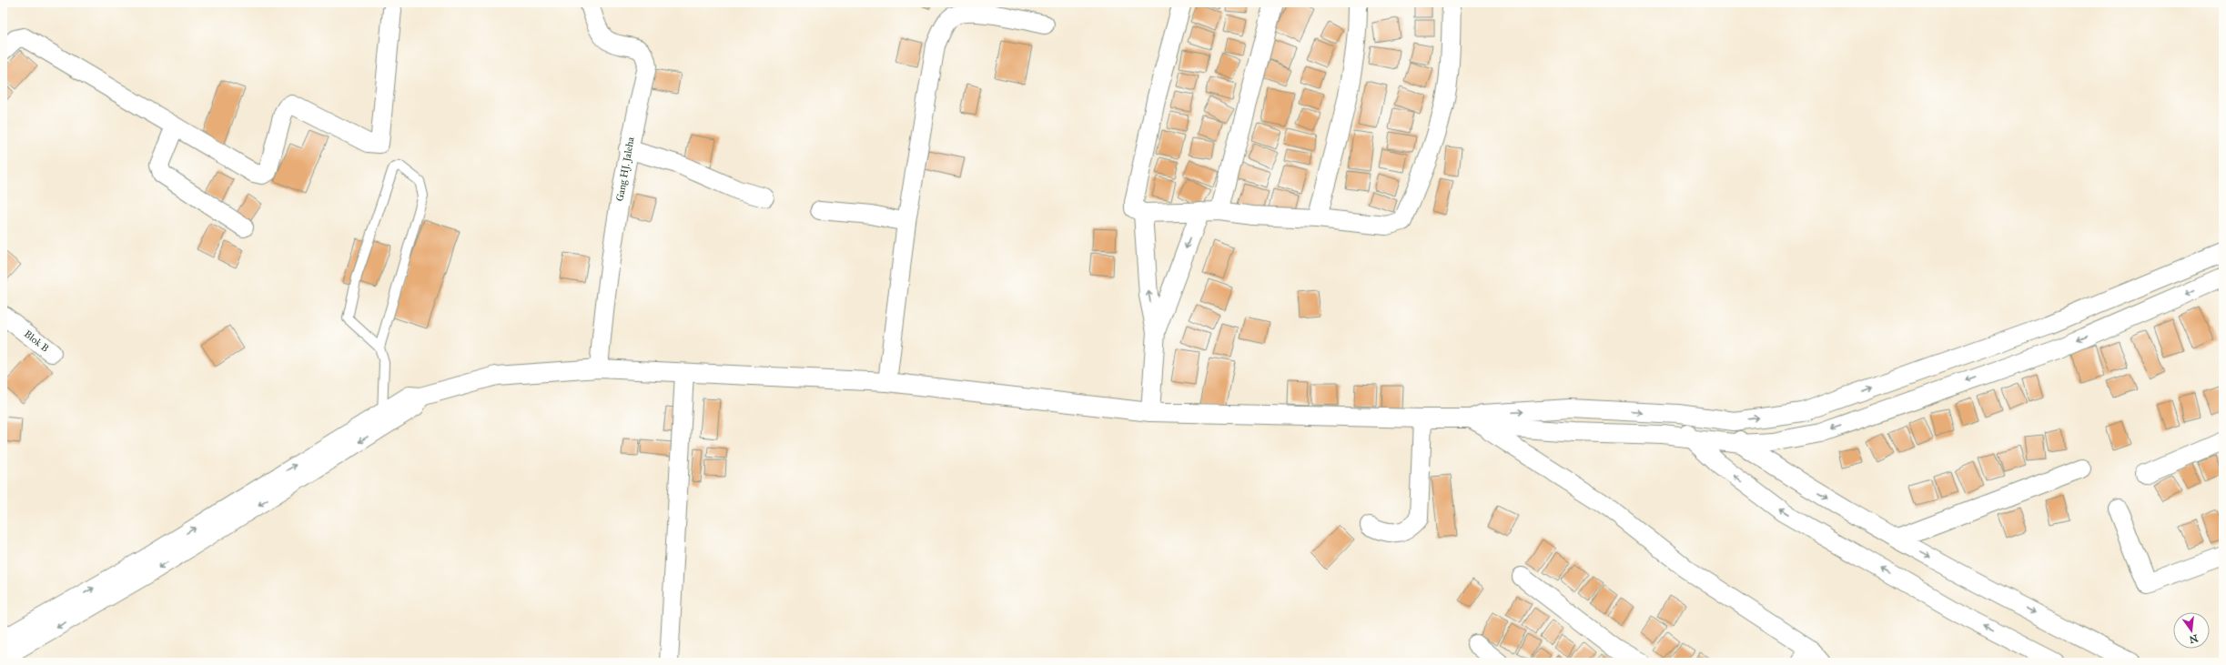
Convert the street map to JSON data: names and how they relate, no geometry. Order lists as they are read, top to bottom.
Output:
{
  "streets": {
    "street": ["Gang HJ. Jaleha", "Blok B"]
  },
  "north": "bottom"
}
